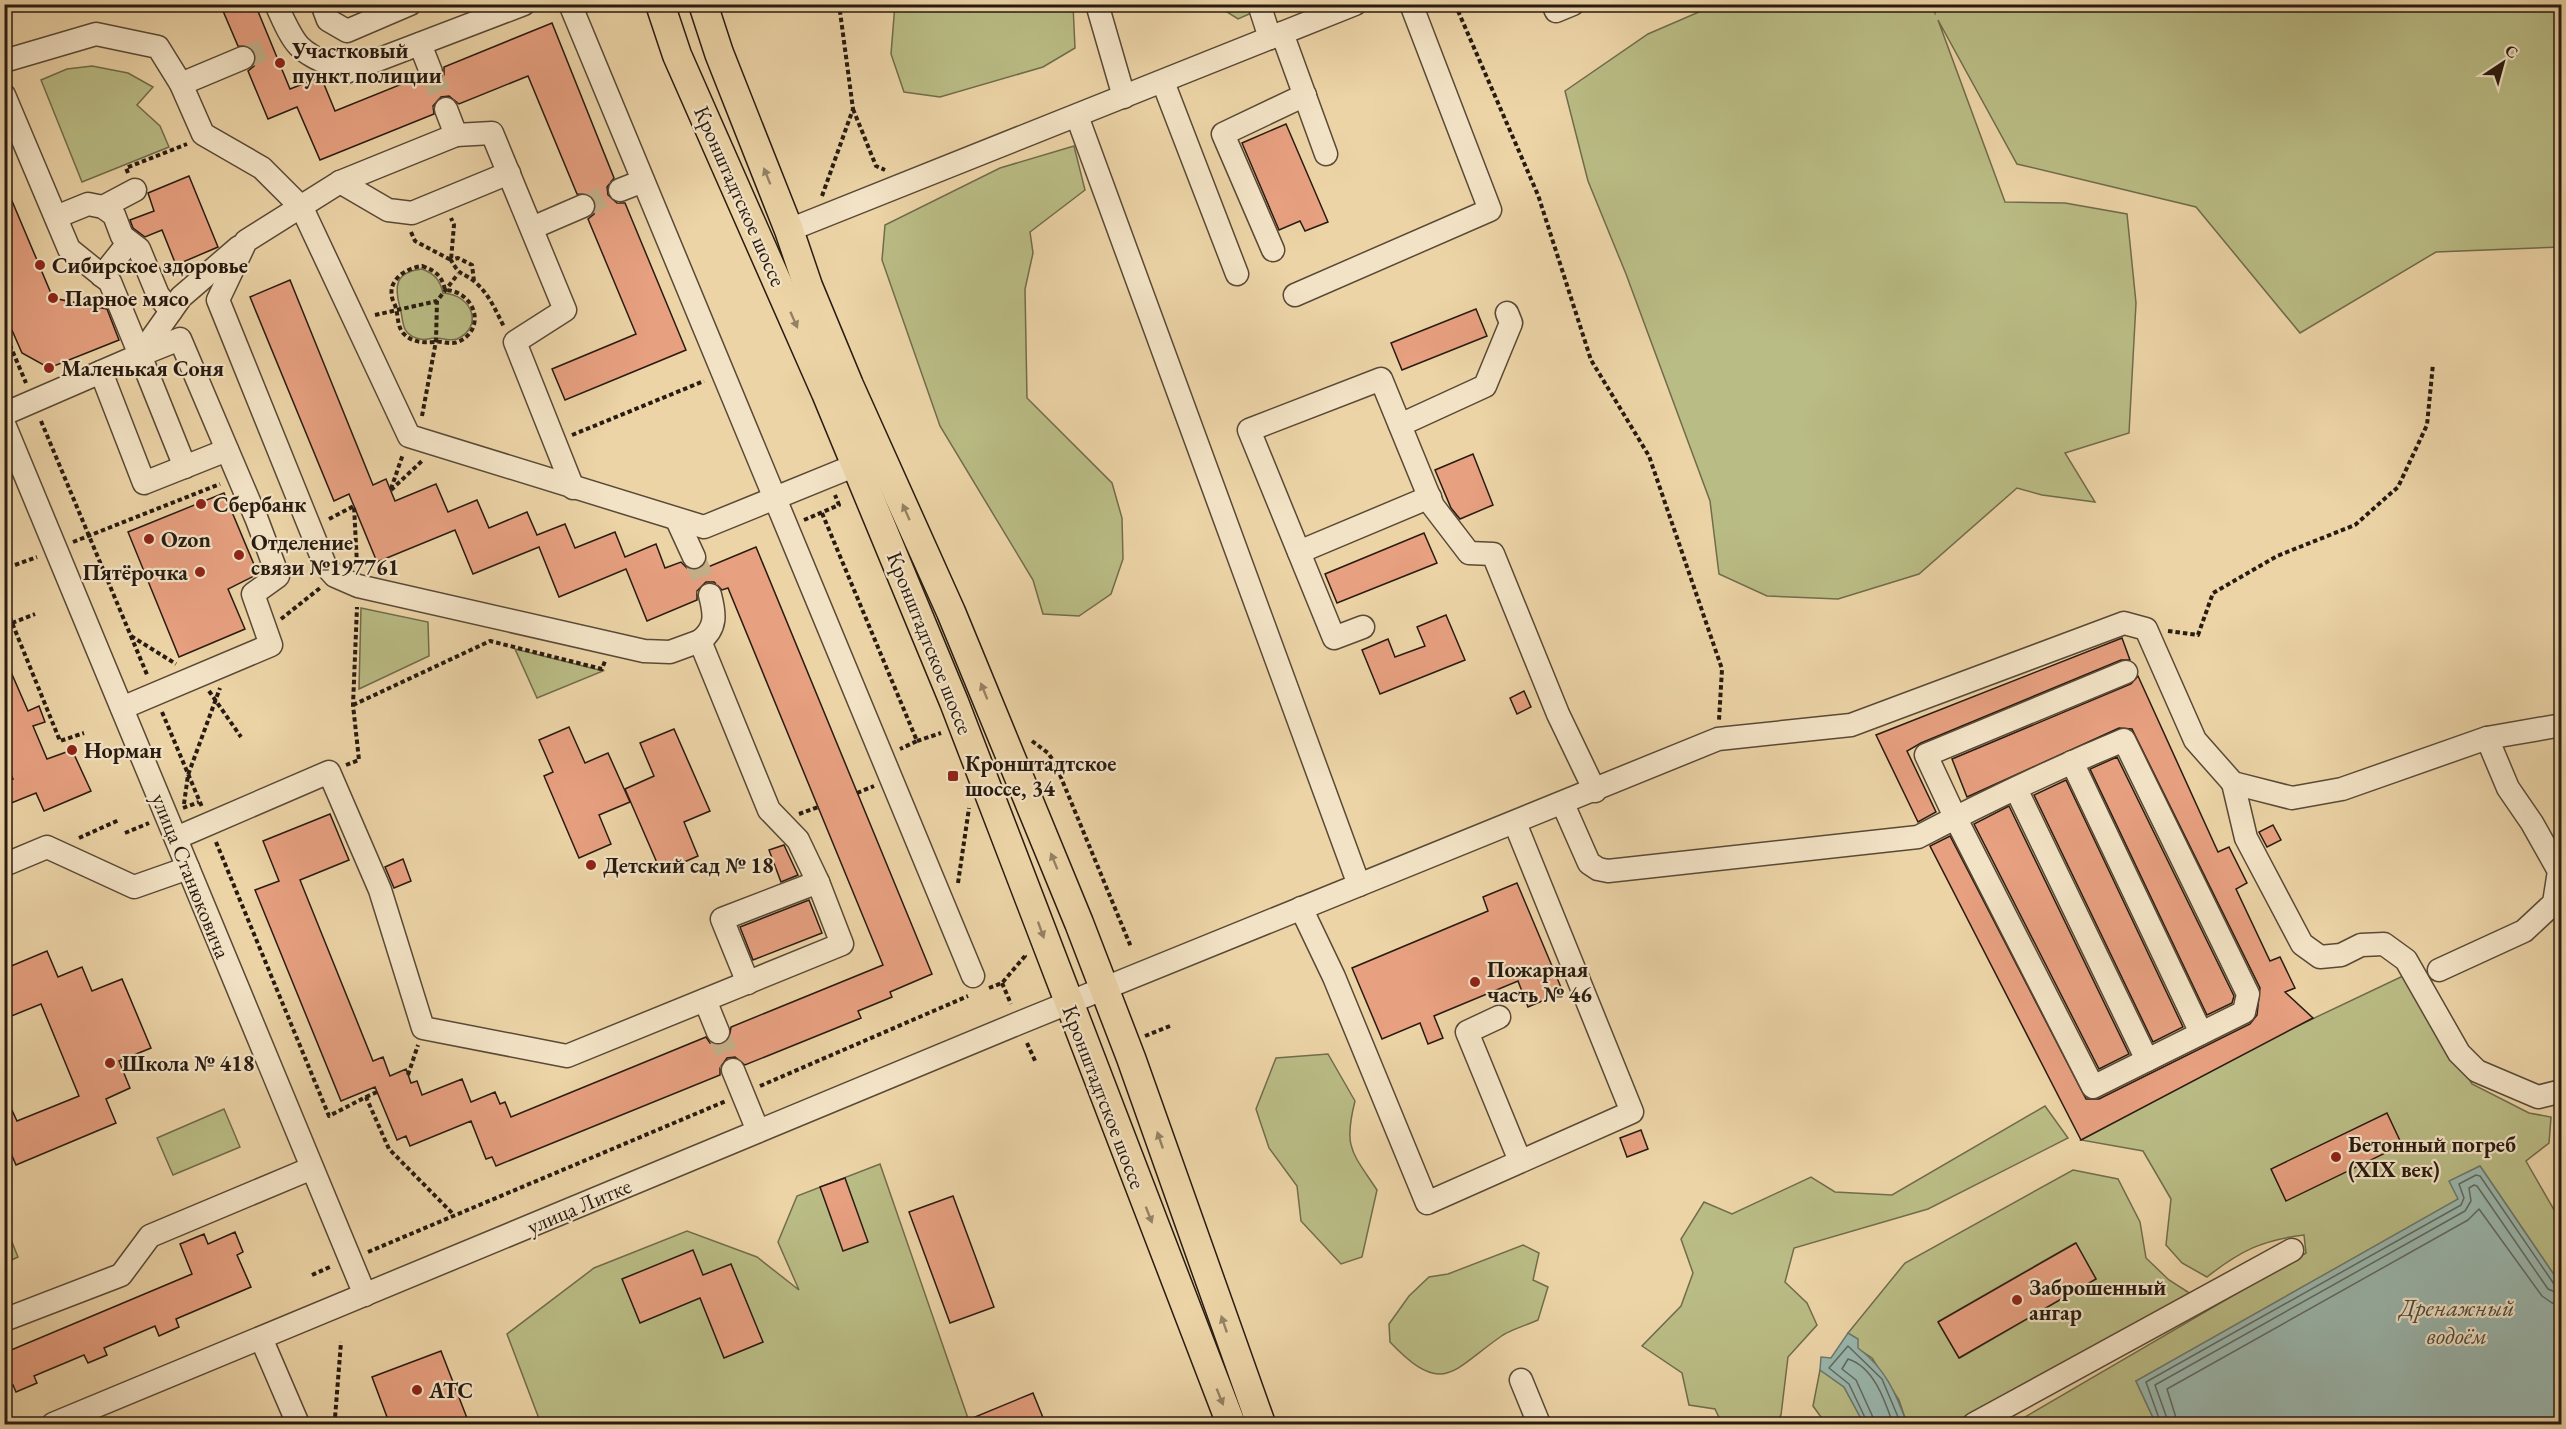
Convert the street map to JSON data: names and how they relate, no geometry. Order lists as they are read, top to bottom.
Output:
{
  "streets": {
    "main road": ["Кронштадтское шоссе"],
    "street": ["улица Станюковича", "улица Литке"]
  },
  "crossings": [
    ["Кронштадтское шоссе", "улица Литке"],
    ["улица Станюковича", "улица Литке"]
  ],
  "water": ["Дренажный водоём"],
  "places": {
    "other": [
      "Участковый пункт полиции",
      "Сибирское здоровье",
      "Парное мясо",
      "Маленькая Соня",
      "Сбербанк",
      "Ozon",
      "Отделение связи №197761",
      "Пятёрочка",
      "Норман",
      "Детский сад № 18",
      "Пожарная часть № 46",
      "Школа № 418",
      "Бетонный погреб (ХIX век)",
      "Заброшенный ангар",
      "АТС"
    ],
    "transit": ["Кронштадтское шоссе, 34"]
  },
  "north": "top right"
}
